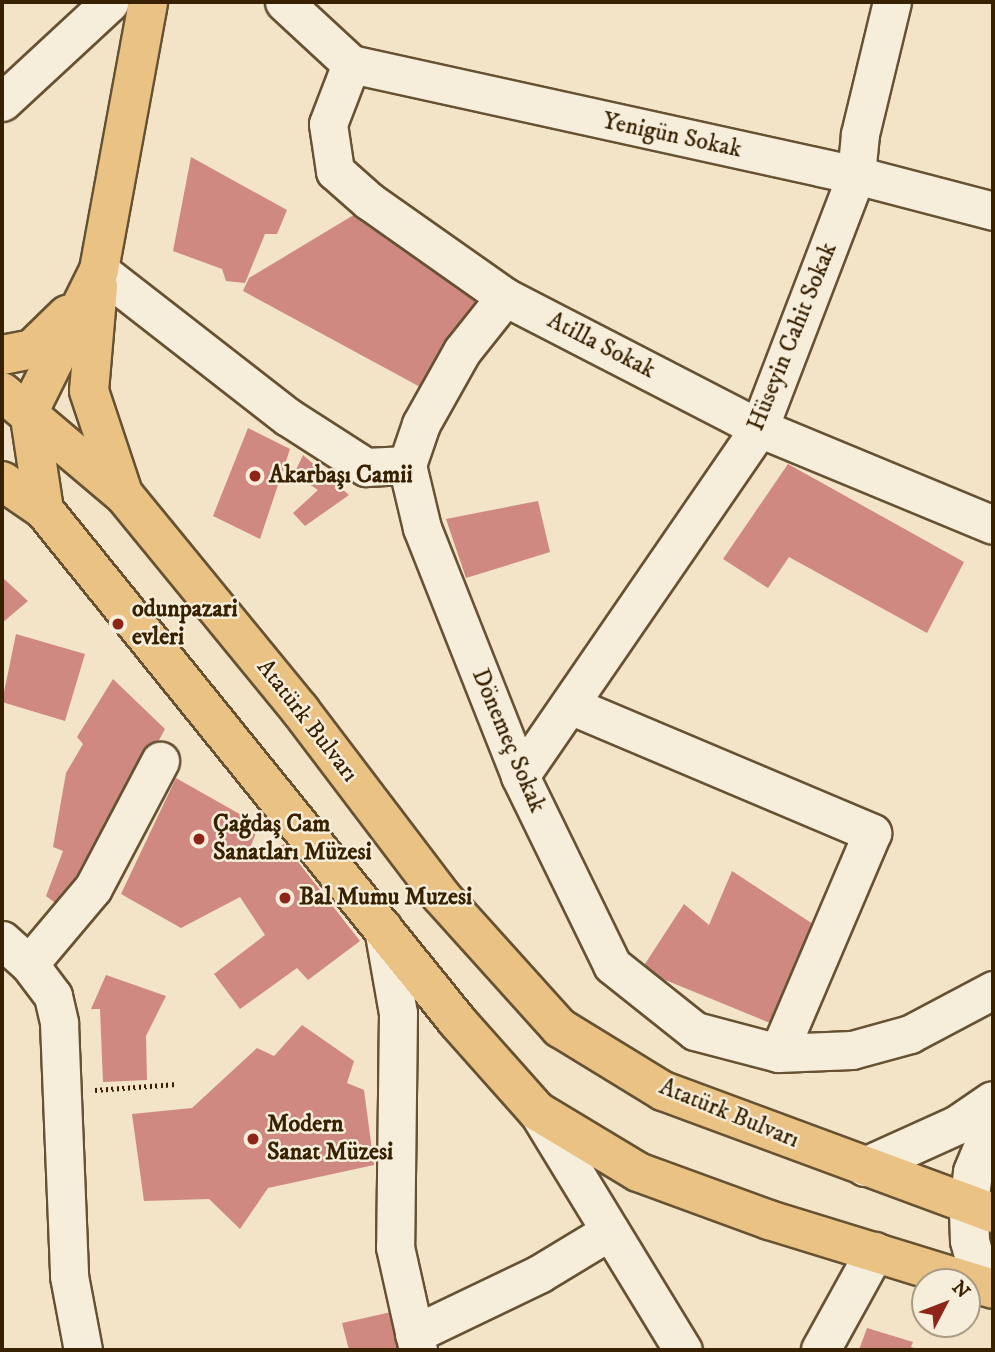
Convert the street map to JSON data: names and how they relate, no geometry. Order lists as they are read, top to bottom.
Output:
{
  "streets": {
    "main road": ["Atatürk Bulvarı"],
    "street": [
      "Yenigün Sokak",
      "Hüseyin Cahit Sokak",
      "Atilla Sokak",
      "Dönemeç Sokak"
    ]
  },
  "crossings": [
    ["Yenigün Sokak", "Hüseyin Cahit Sokak"],
    ["Yenigün Sokak", "Atilla Sokak"],
    ["Hüseyin Cahit Sokak", "Atilla Sokak"],
    ["Hüseyin Cahit Sokak", "Dönemeç Sokak"]
  ],
  "places": [
    "Akarbaşı Camii",
    "odunpazari evleri",
    "Çağdaş Cam Sanatları Müzesi",
    "Bal Mumu Muzesi",
    "Modern Sanat Müzesi"
  ],
  "north": "top right"
}
